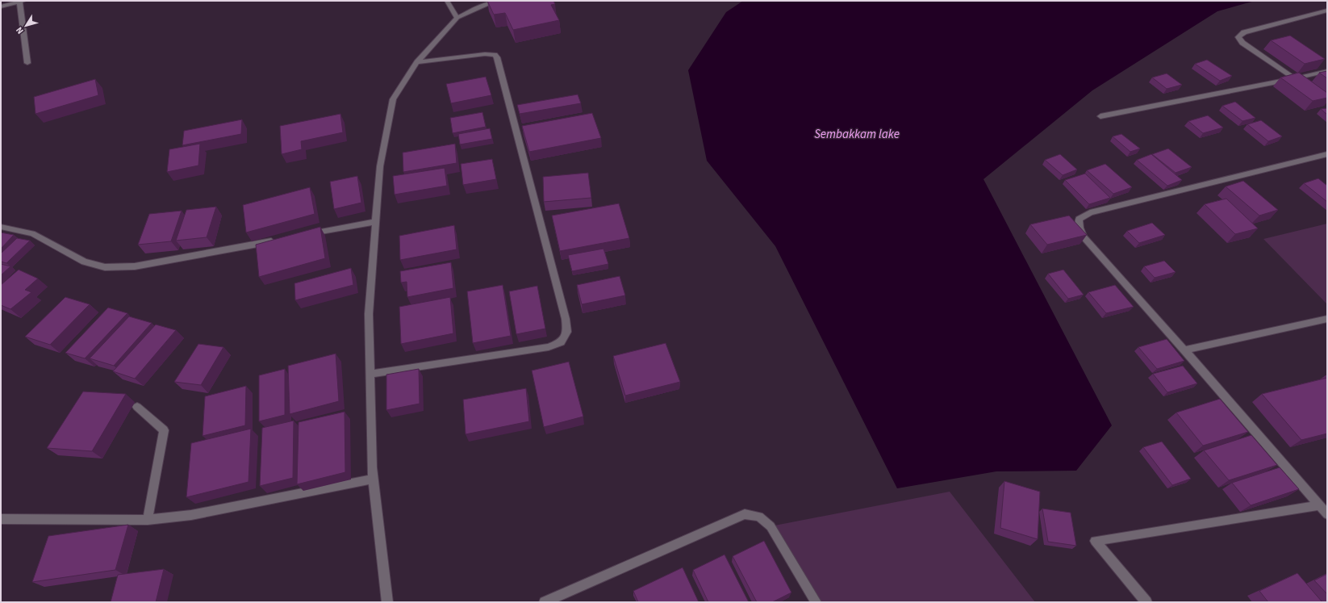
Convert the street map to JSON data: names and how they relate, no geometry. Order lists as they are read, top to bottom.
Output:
{
  "water": ["Sembakkam lake"],
  "north": "bottom left"
}
